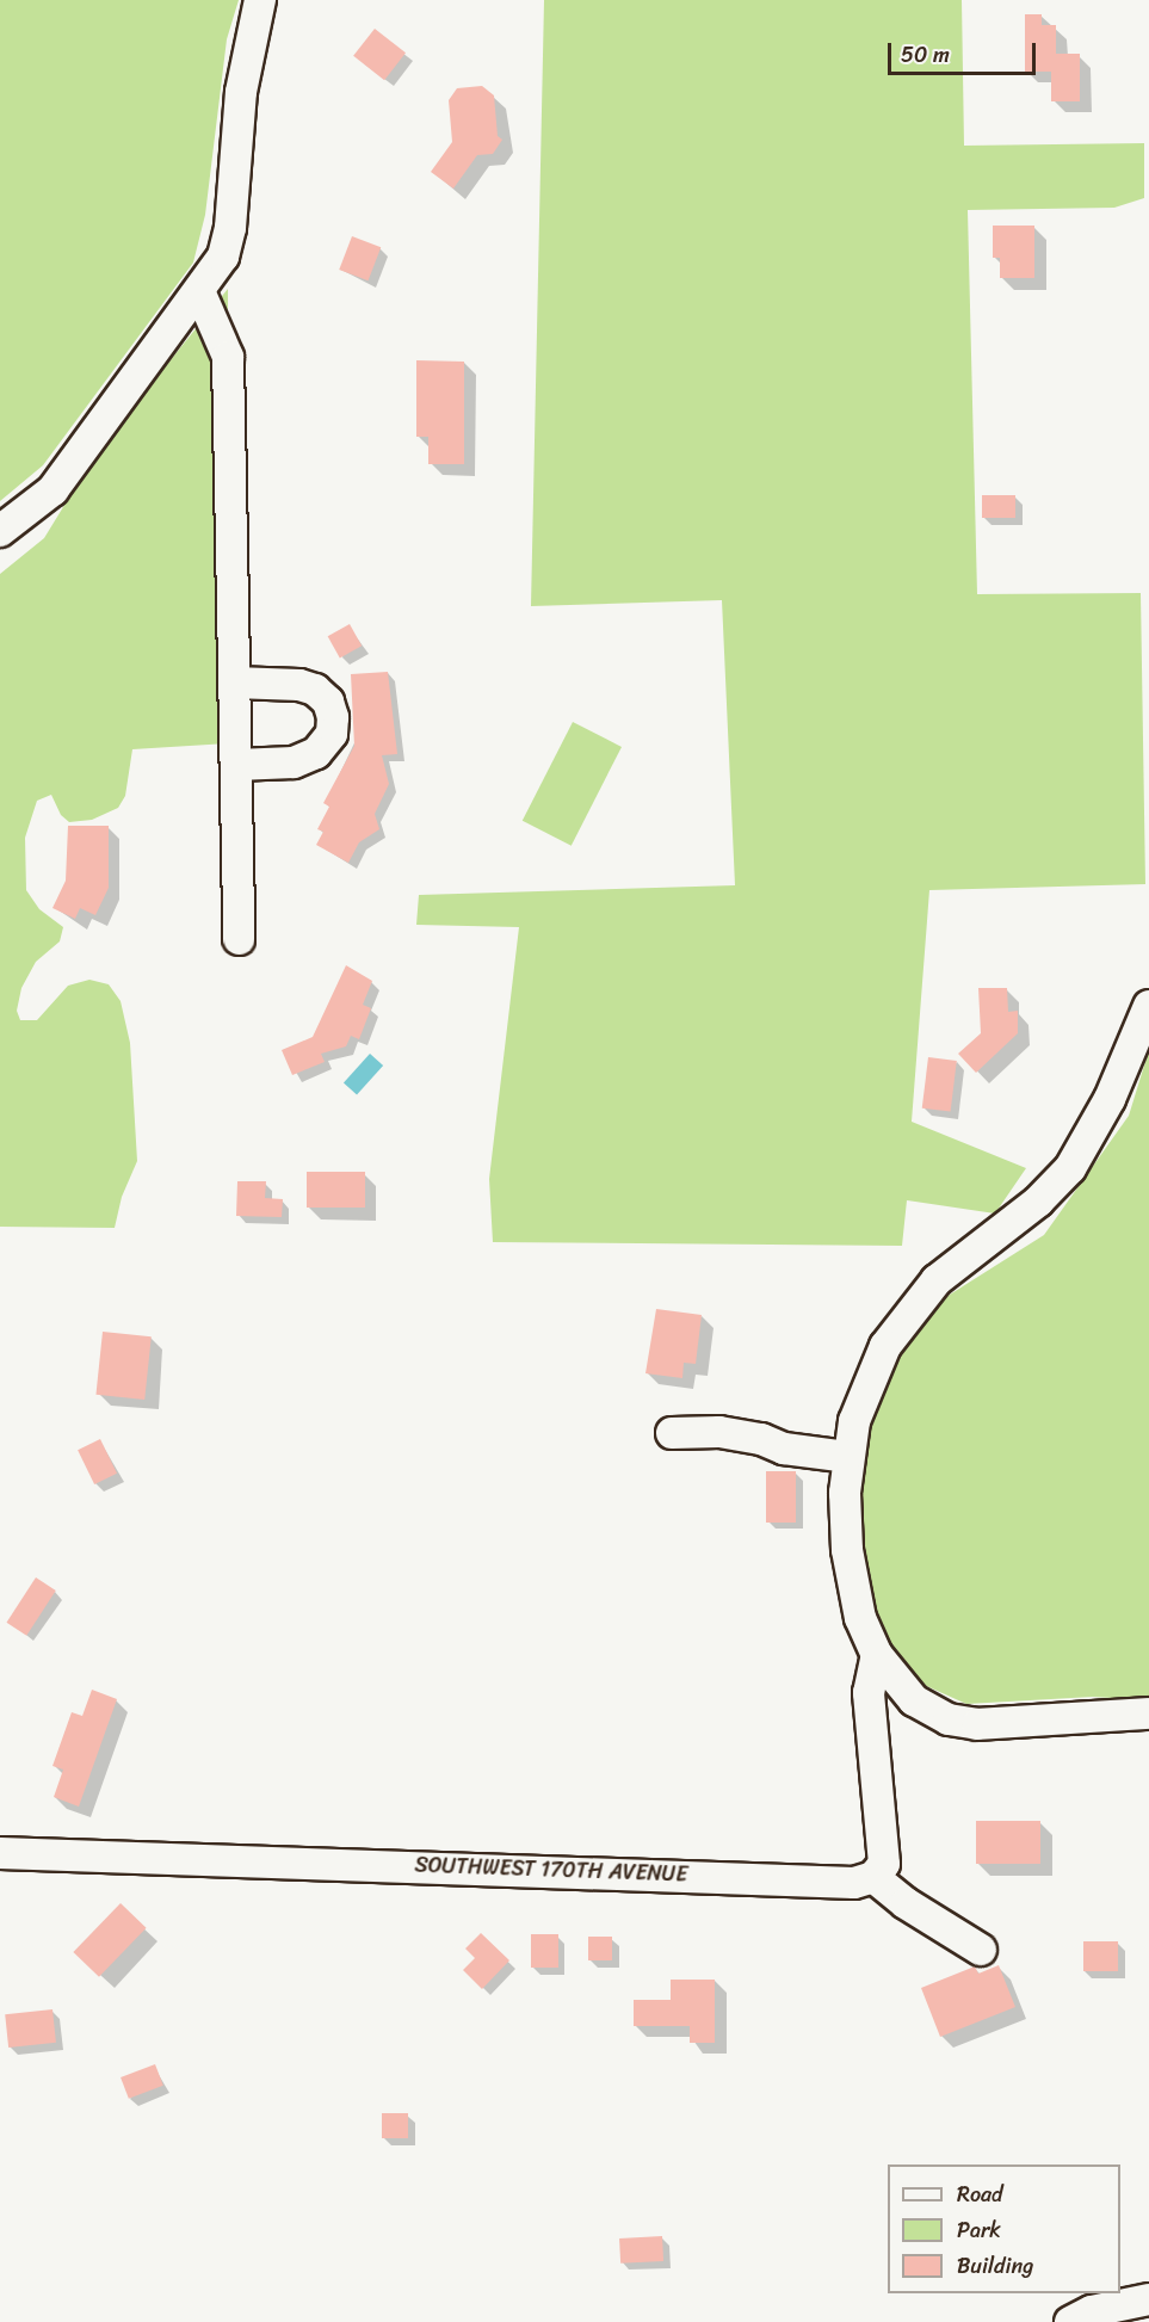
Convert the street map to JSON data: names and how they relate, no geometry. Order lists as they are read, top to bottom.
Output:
{
  "streets": {
    "street": ["SOUTHWEST 170TH AVENUE"]
  },
  "legend": ["Road", "Park", "Building"],
  "scale_bar": "50 m"
}
